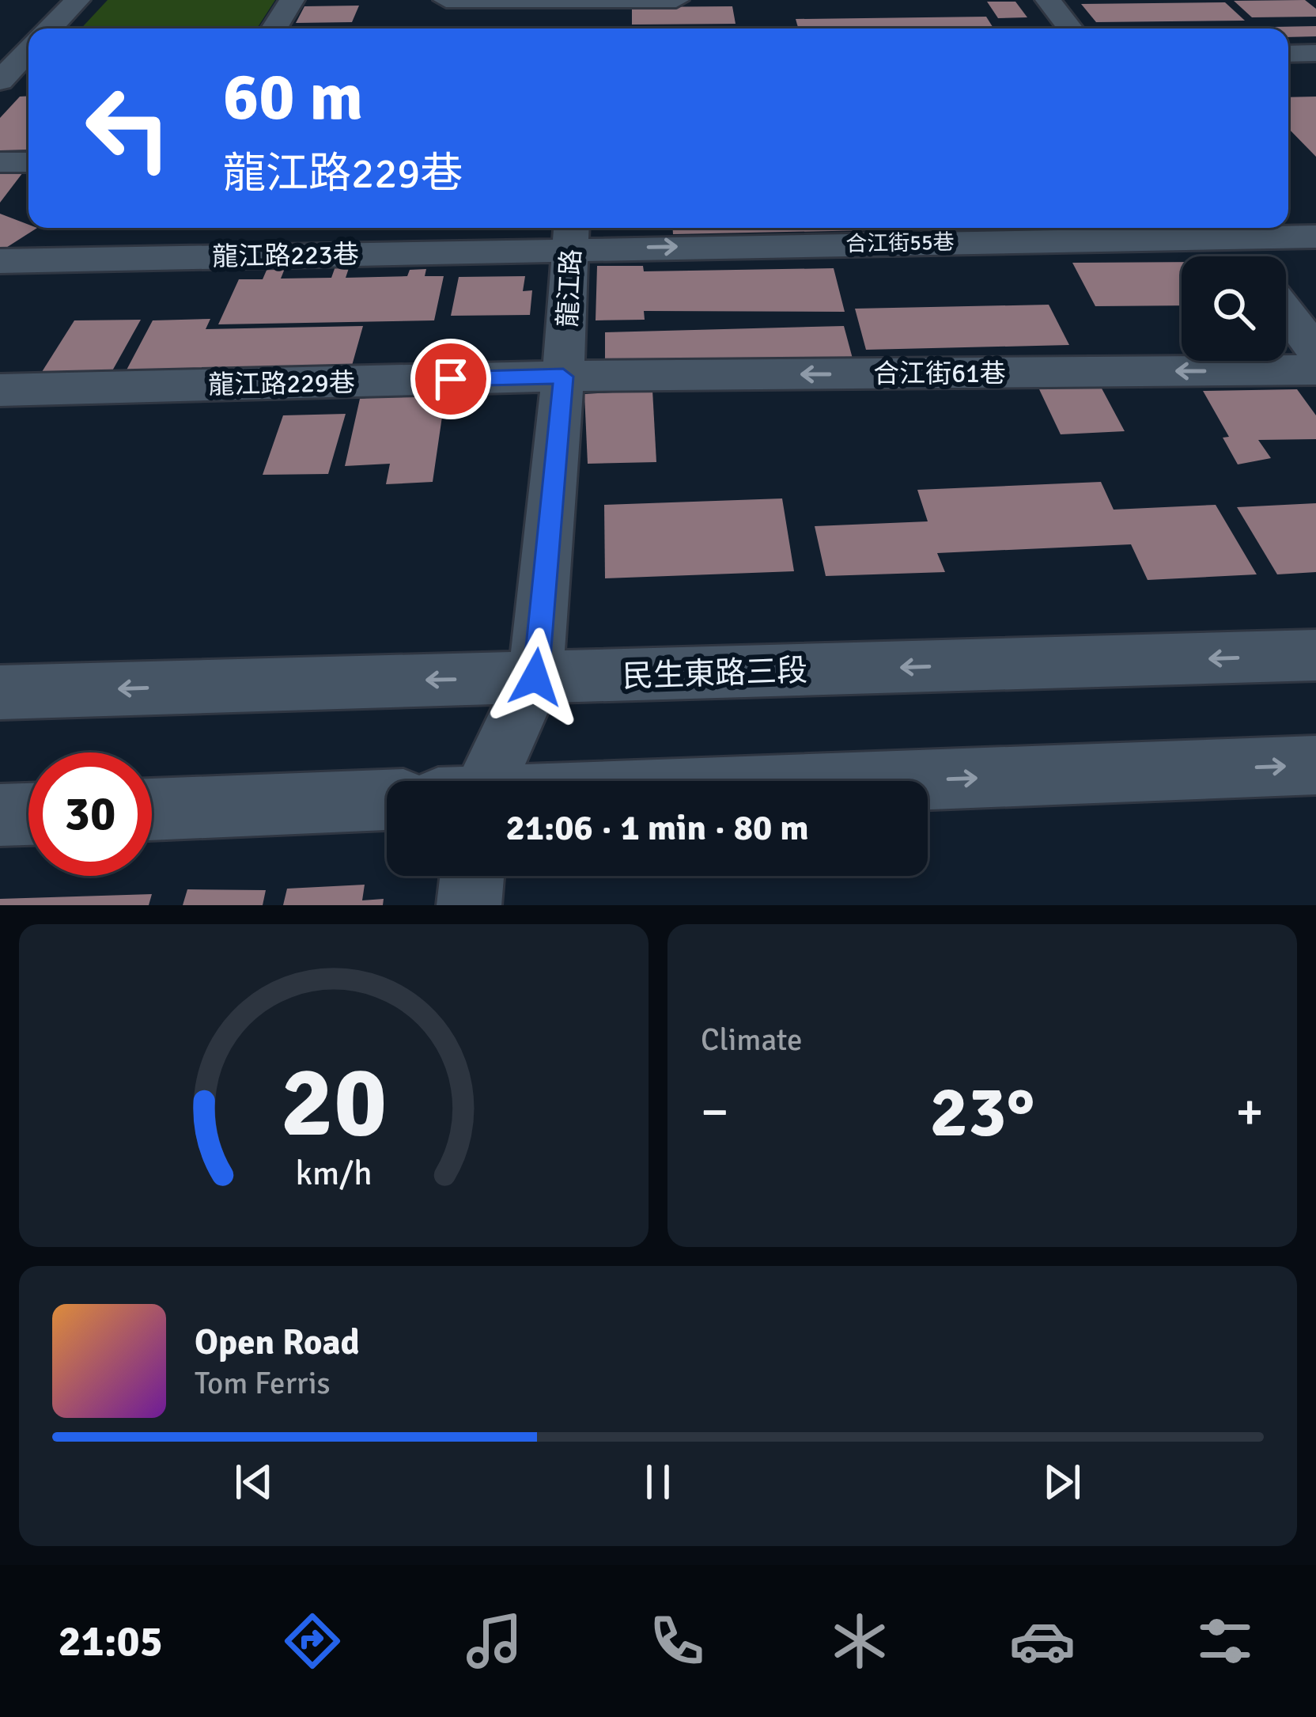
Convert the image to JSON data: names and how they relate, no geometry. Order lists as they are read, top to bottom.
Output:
{
  "streets": {
    "street": [
      "合江街55巷",
      "龍江路223巷",
      "龍江路",
      "合江街61巷",
      "龍江路229巷",
      "民生東路三段"
    ]
  },
  "crossings": [
    ["合江街55巷", "龍江路223巷"],
    ["合江街55巷", "龍江路"],
    ["龍江路223巷", "龍江路"],
    ["龍江路", "合江街61巷"],
    ["龍江路", "龍江路229巷"],
    ["龍江路", "民生東路三段"],
    ["合江街61巷", "龍江路229巷"]
  ],
  "one_way": ["合江街55巷"],
  "page": {
    "turn": ["60 m", "龍江路229巷"],
    "limit": "30",
    "trip": "21:06 · 1 min · 80 m",
    "tile": "Climate",
    "heat": ["−", "23°", "+"],
    "song": ["Open Road", "Tom Ferris"],
    "tabs": "21:05",
    "gauge": ["20", "km/h"]
  }
}
